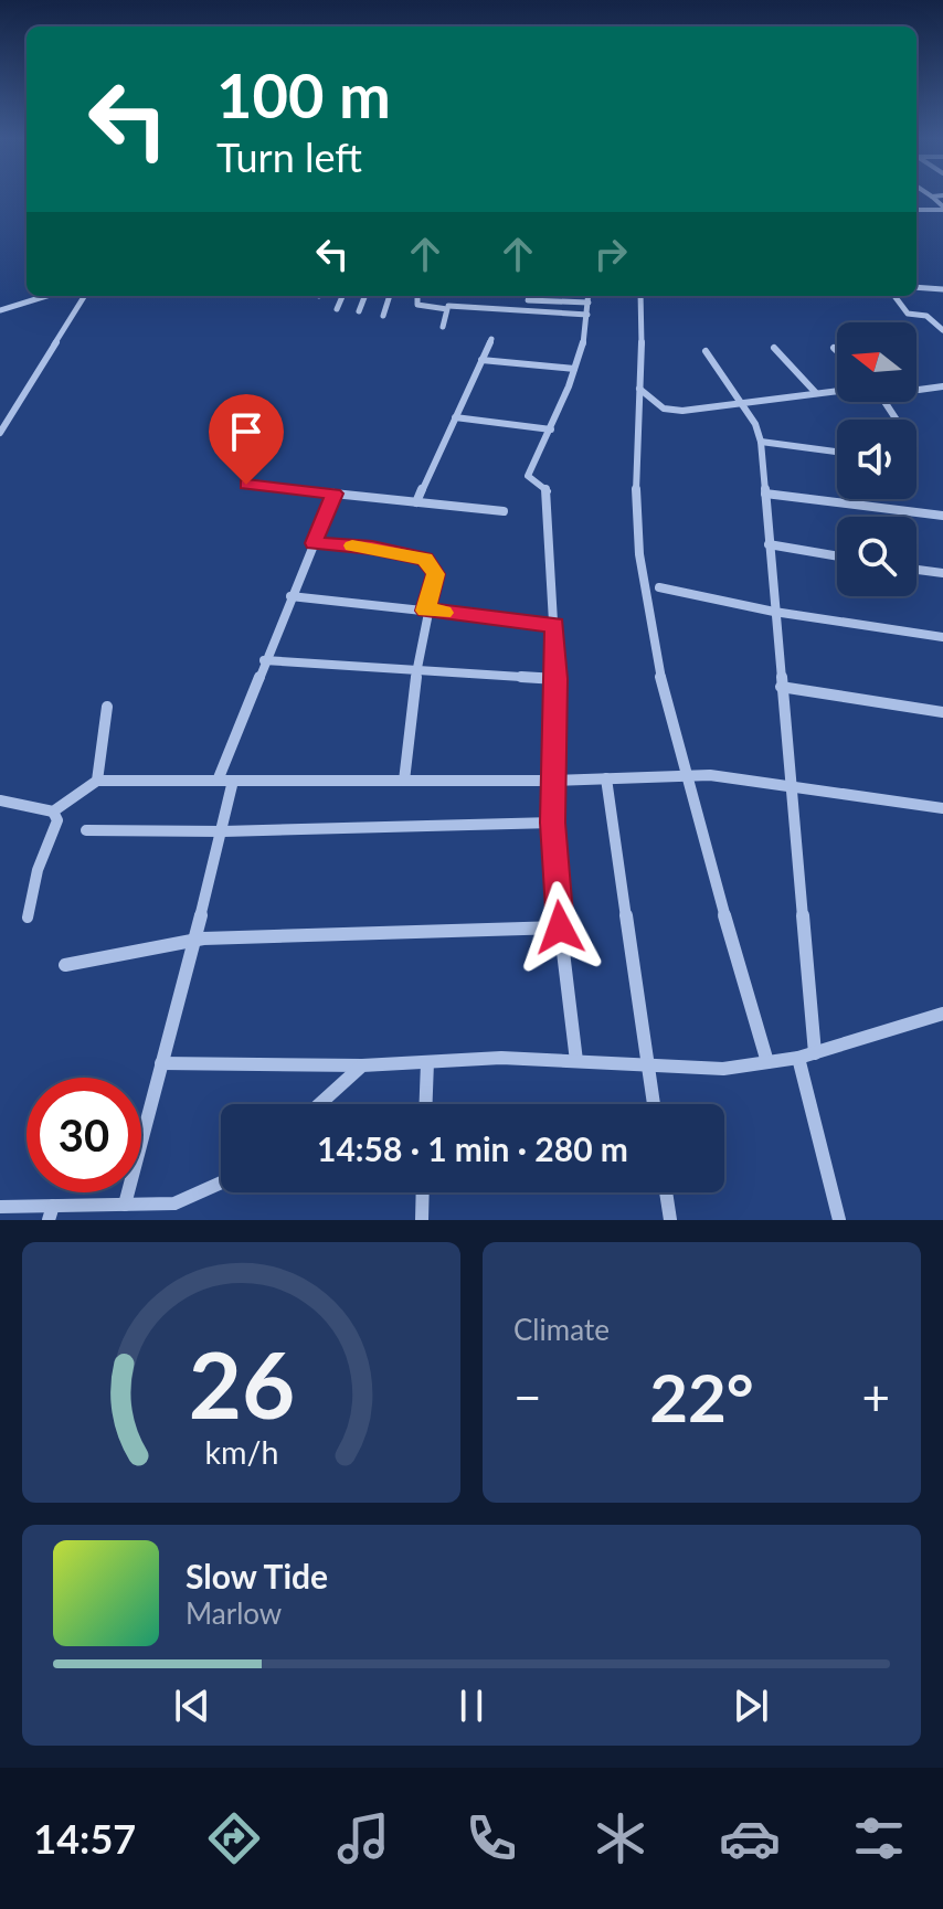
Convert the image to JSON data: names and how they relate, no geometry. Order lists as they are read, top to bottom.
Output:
{
  "north": "left",
  "page": {
    "turn": ["100 m", "Turn left"],
    "limit": "30",
    "trip": "14:58 · 1 min · 280 m",
    "tile": "Climate",
    "heat": ["−", "22°", "+"],
    "song": ["Slow Tide", "Marlow"],
    "tabs": "14:57",
    "gauge": ["26", "km/h"]
  }
}
